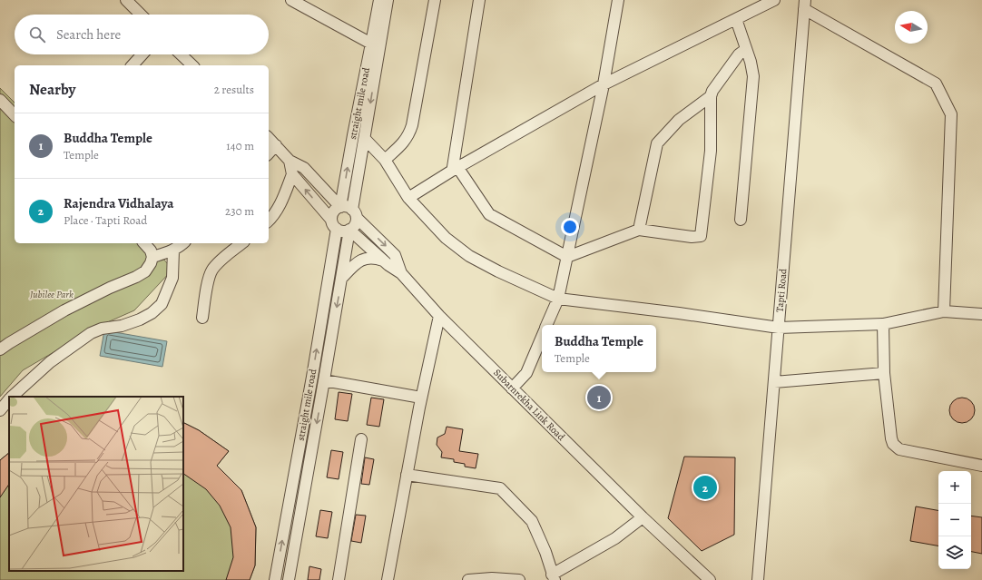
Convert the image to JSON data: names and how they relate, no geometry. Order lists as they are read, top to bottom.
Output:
{
  "streets": {
    "street": ["straight mile road", "Tapti Road", "Subarnrekha Link Road"]
  },
  "crossings": [
    ["straight mile road", "Subarnrekha Link Road"]
  ],
  "parks": ["Jubilee Park"],
  "north": "left",
  "page": {
    "search": "Search here",
    "heading": ["Nearby", "2 results"],
    "list": [
      {
        "mark": "1",
        "name": "Buddha Temple",
        "note": "Temple",
        "value": "140 m"
      },
      {
        "mark": "2",
        "name": "Rajendra Vidhalaya",
        "note": "Place · Tapti Road",
        "value": "230 m"
      }
    ],
    "popup": ["Buddha Temple", "Temple"],
    "pins": ["1", "2"],
    "map_buttons": ["+", "−"]
  }
}
